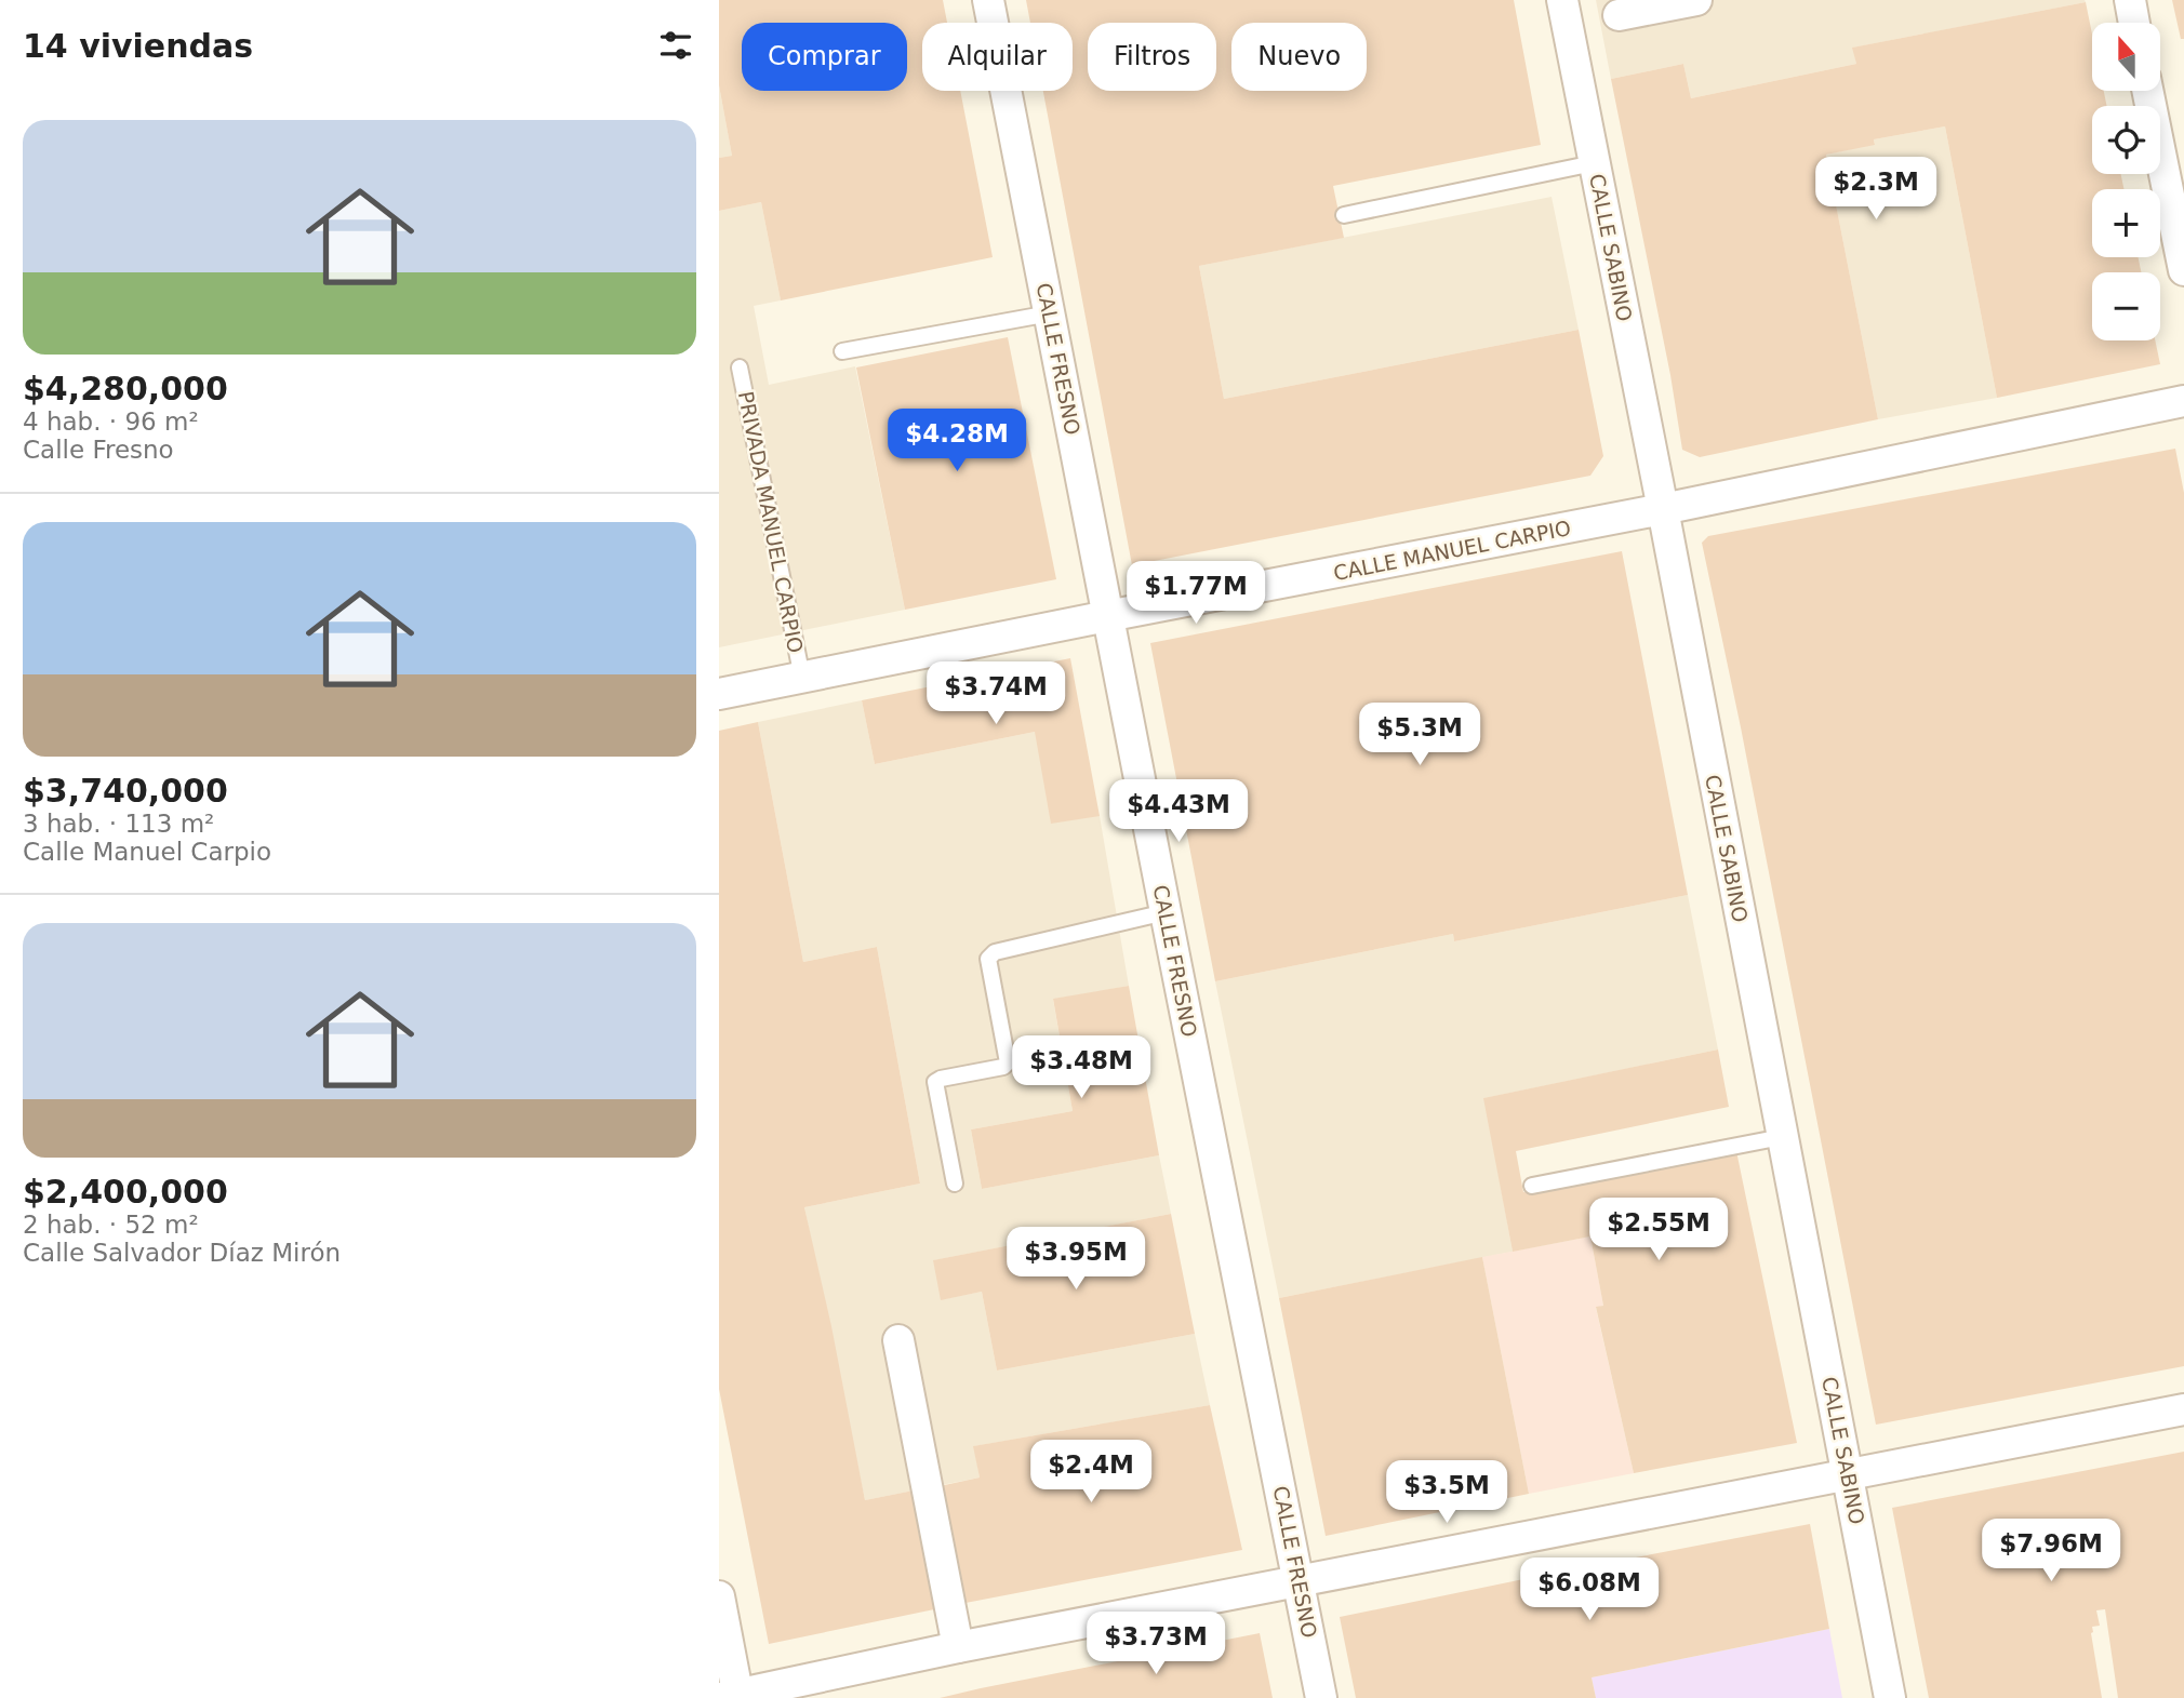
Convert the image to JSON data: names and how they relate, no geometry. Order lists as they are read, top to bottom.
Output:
{
  "streets": {
    "street": ["CALLE SABINO", "CALLE FRESNO", "CALLE MANUEL CARPIO"],
    "lane": ["PRIVADA MANUEL CARPIO"]
  },
  "crossings": [
    ["CALLE SABINO", "CALLE MANUEL CARPIO"],
    ["CALLE FRESNO", "CALLE MANUEL CARPIO"],
    ["PRIVADA MANUEL CARPIO", "CALLE MANUEL CARPIO"]
  ],
  "north": "top",
  "page": {
    "heading": "14 viviendas",
    "map_buttons": ["+", "−"],
    "chip": [
      "Comprar",
      "Alquilar",
      "Filtros",
      "Nuevo"
    ],
    "list": [
      {
        "name": "$4,280,000",
        "note": "4 hab. · 96 m² · Calle Fresno"
      },
      {
        "name": "$3,740,000",
        "note": "3 hab. · 113 m² · Calle Manuel Carpio"
      },
      {
        "name": "$2,400,000",
        "note": "2 hab. · 52 m² · Calle Salvador Díaz Mirón"
      }
    ],
    "price": [
      "$2.3M",
      "$4.28M",
      "$1.77M",
      "$3.74M",
      "$5.3M",
      "$4.43M",
      "$3.48M",
      "$2.55M",
      "$3.95M",
      "$2.4M",
      "$3.5M",
      "$7.96M",
      "$6.08M",
      "$3.73M"
    ]
  }
}
